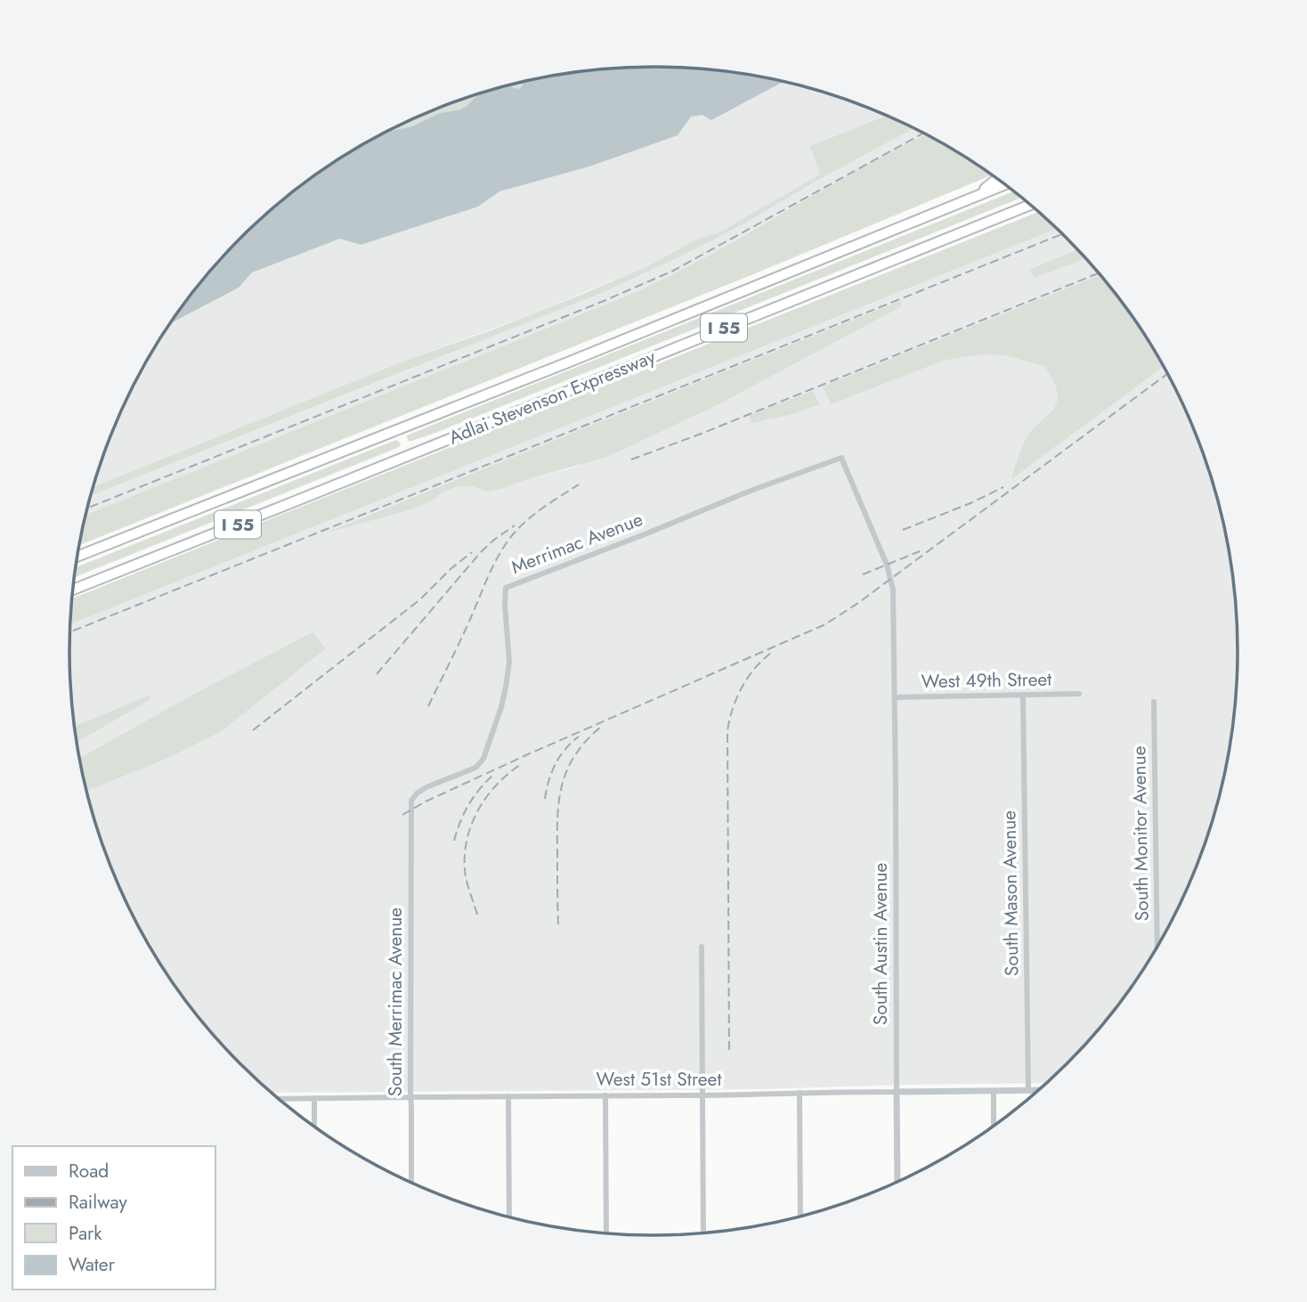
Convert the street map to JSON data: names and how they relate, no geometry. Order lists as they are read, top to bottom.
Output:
{
  "streets": {
    "highway": ["I 55", "Adlai Stevenson Expressway"],
    "street": [
      "Merrimac Avenue",
      "West 49th Street",
      "South Monitor Avenue",
      "South Mason Avenue",
      "South Austin Avenue",
      "South Merrimac Avenue",
      "West 51st Street"
    ]
  },
  "crossings": [
    ["Merrimac Avenue", "South Austin Avenue"],
    ["Merrimac Avenue", "South Merrimac Avenue"],
    ["West 49th Street", "South Mason Avenue"],
    ["West 49th Street", "South Austin Avenue"],
    ["South Mason Avenue", "West 51st Street"],
    ["South Austin Avenue", "West 51st Street"],
    ["South Merrimac Avenue", "West 51st Street"]
  ],
  "legend": [
    "Road",
    "Railway",
    "Park",
    "Water"
  ]
}
